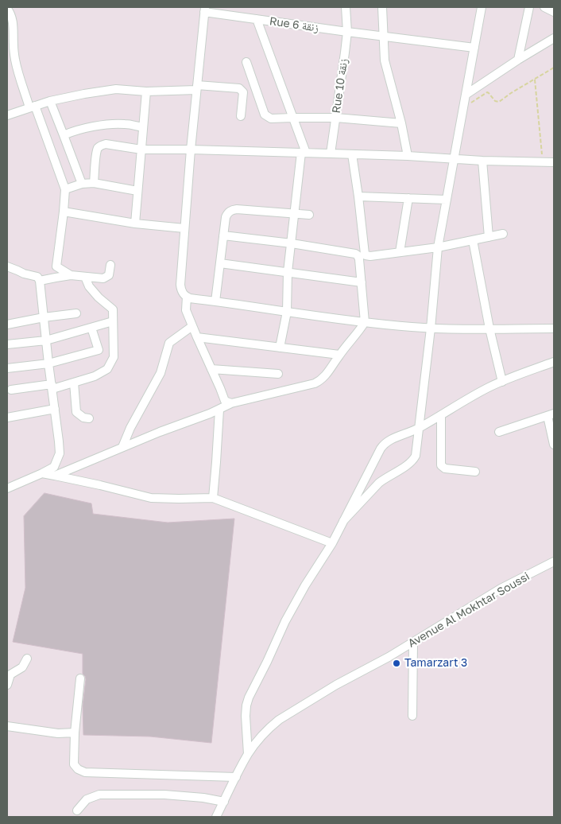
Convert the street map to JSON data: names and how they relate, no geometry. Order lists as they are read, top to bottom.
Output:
{
  "streets": {
    "street": ["Rue 6 زنقة", "Rue 10 زنقة", "Avenue Al Mokhtar Soussi"]
  },
  "crossings": [
    ["Rue 6 زنقة", "Rue 10 زنقة"]
  ],
  "places": ["Tamarzart 3"]
}
